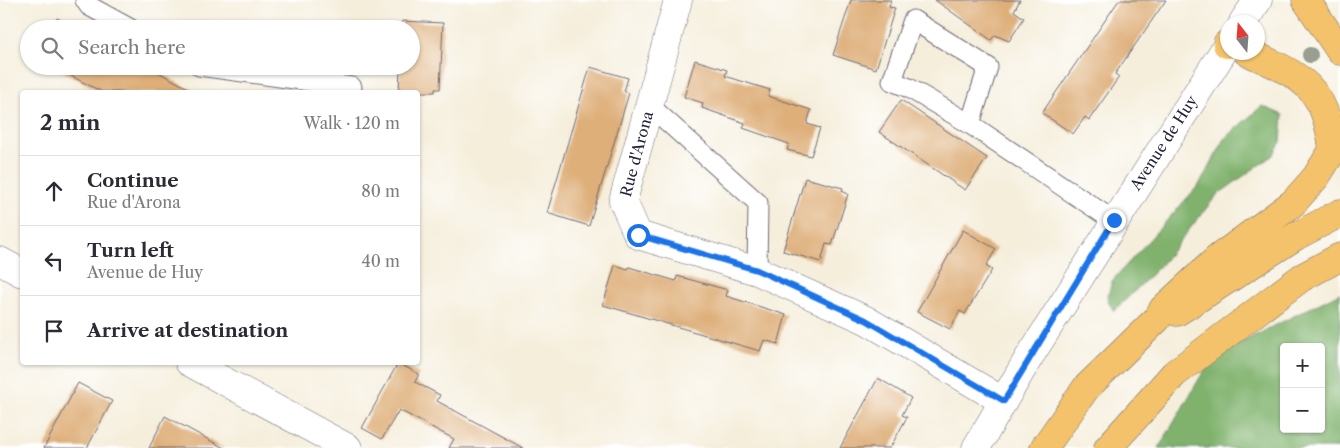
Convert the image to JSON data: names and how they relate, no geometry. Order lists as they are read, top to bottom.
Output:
{
  "streets": {
    "street": ["Avenue de Huy", "Rue d'Arona"]
  },
  "crossings": [
    ["Avenue de Huy", "Rue d'Arona"]
  ],
  "north": "top",
  "page": {
    "search": "Search here",
    "heading": ["2 min", "Walk · 120 m"],
    "list": [
      ["Continue", "Rue d'Arona", "80 m"],
      ["Turn left", "Avenue de Huy", "40 m"],
      "Arrive at destination"
    ],
    "map_buttons": ["+", "−"]
  }
}
